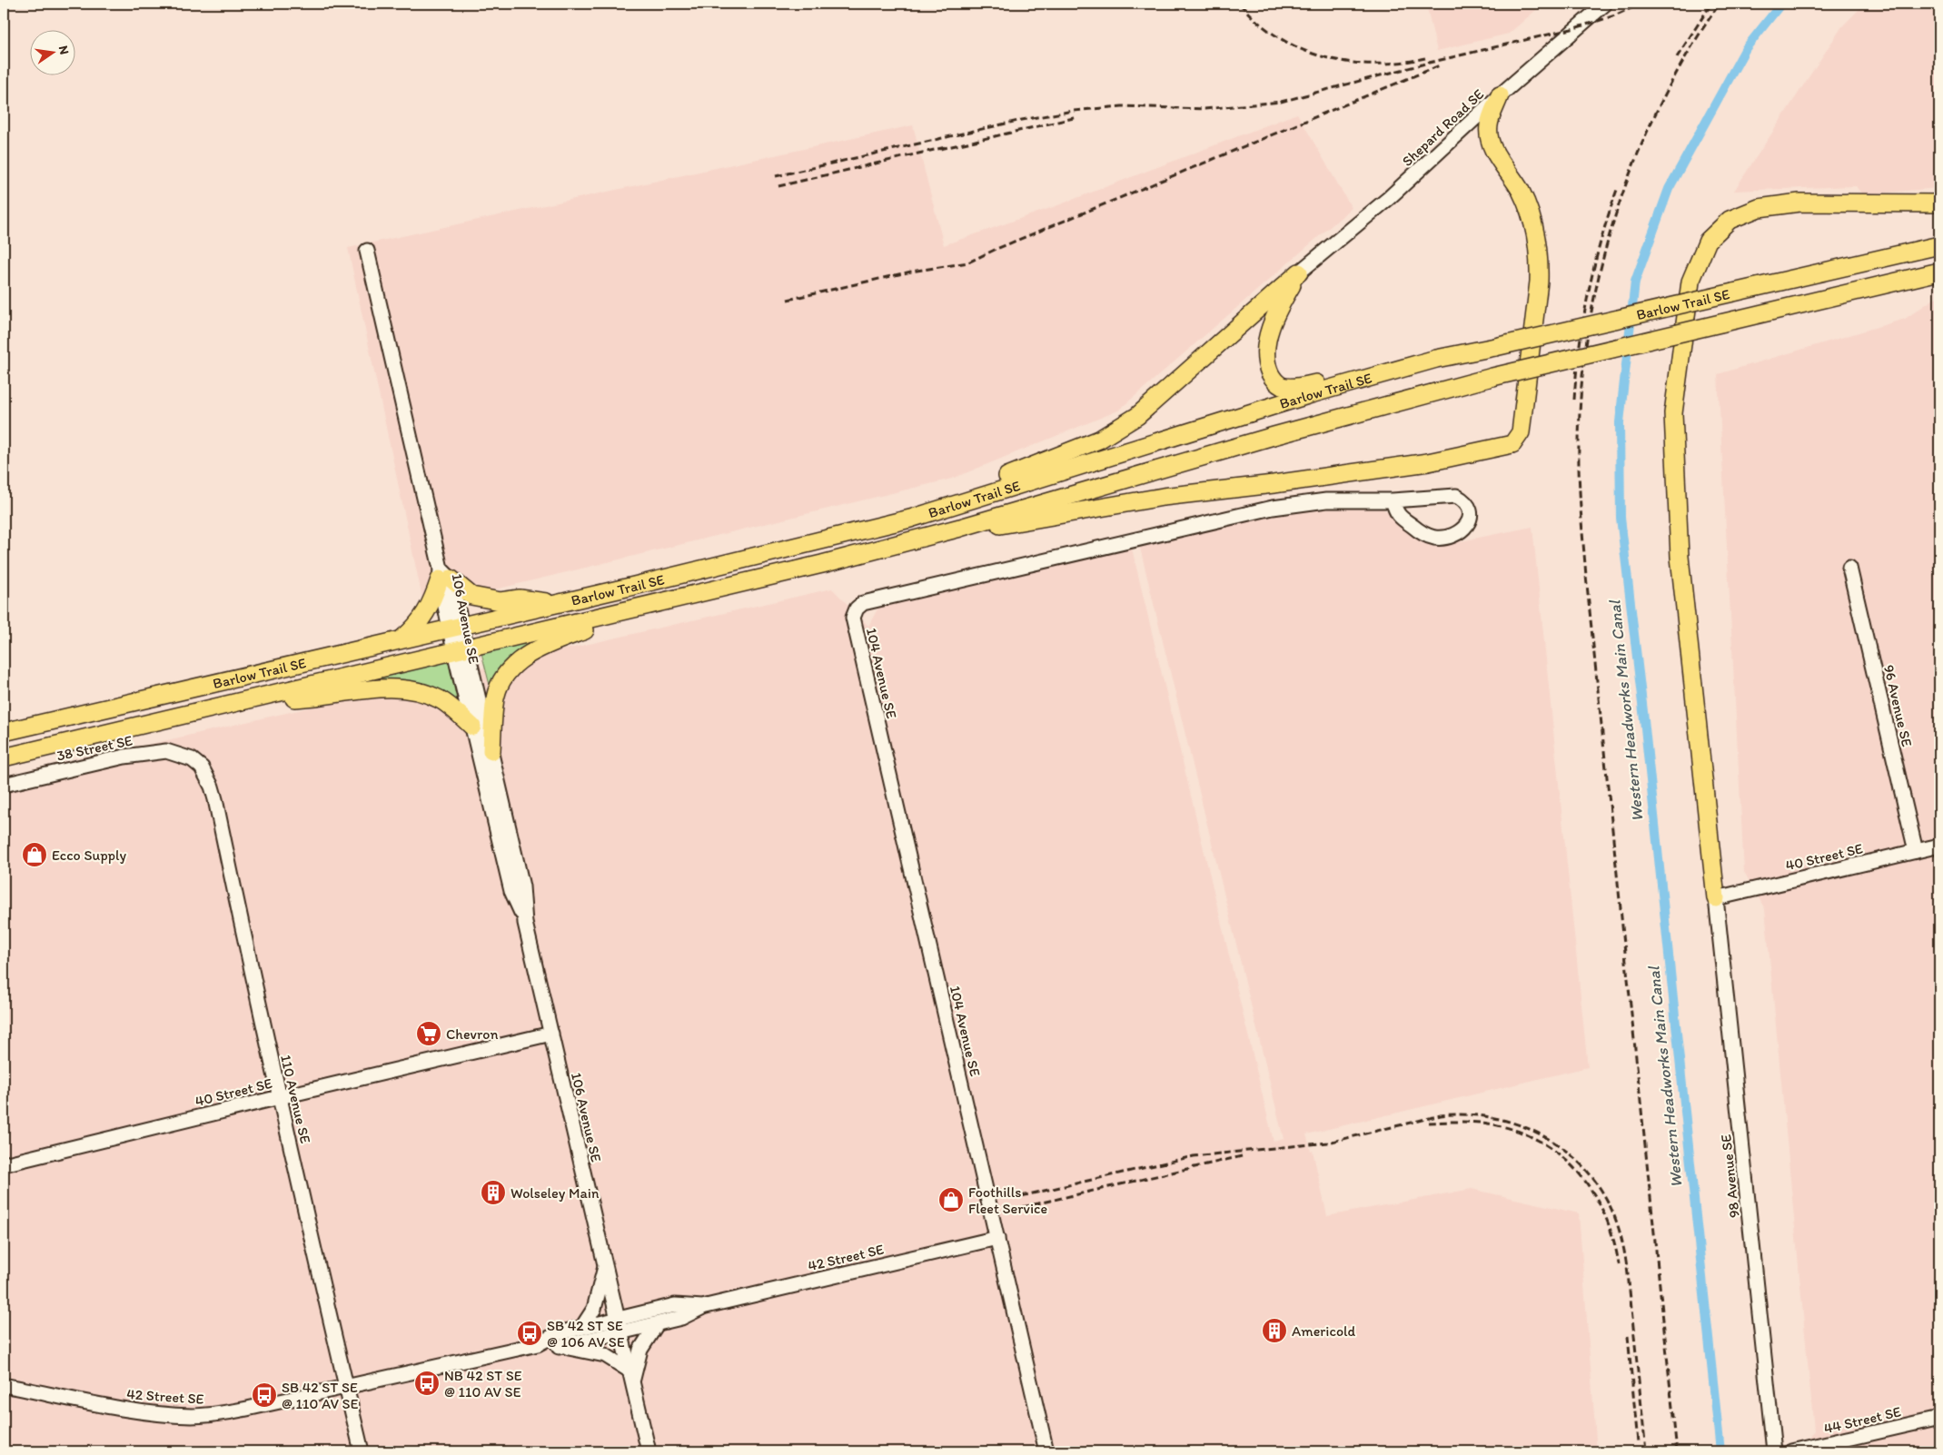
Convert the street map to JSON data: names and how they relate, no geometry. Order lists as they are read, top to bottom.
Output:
{
  "streets": {
    "main road": ["Barlow Trail SE"],
    "street": [
      "Shepard Road SE",
      "106 Avenue SE",
      "104 Avenue SE",
      "96 Avenue SE",
      "38 Street SE",
      "40 Street SE",
      "110 Avenue SE",
      "98 Avenue SE",
      "42 Street SE",
      "44 Street SE"
    ]
  },
  "crossings": [
    ["Barlow Trail SE", "106 Avenue SE"],
    ["106 Avenue SE", "40 Street SE"],
    ["106 Avenue SE", "42 Street SE"],
    ["104 Avenue SE", "42 Street SE"],
    ["96 Avenue SE", "40 Street SE"],
    ["38 Street SE", "110 Avenue SE"],
    ["40 Street SE", "110 Avenue SE"],
    ["40 Street SE", "98 Avenue SE"],
    ["110 Avenue SE", "42 Street SE"]
  ],
  "water": ["Western Headworks Main Canal"],
  "places": {
    "shop": ["Ecco Supply", "Foothills Fleet Service"],
    "supermarket": ["Chevron"],
    "building": ["Wolseley Main", "Americold"],
    "bus stop": ["SB 42 ST SE @ 106 AV SE", "NB 42 ST SE @ 110 AV SE", "SB 42 ST SE @ 110 AV SE"]
  },
  "north": "right"
}
